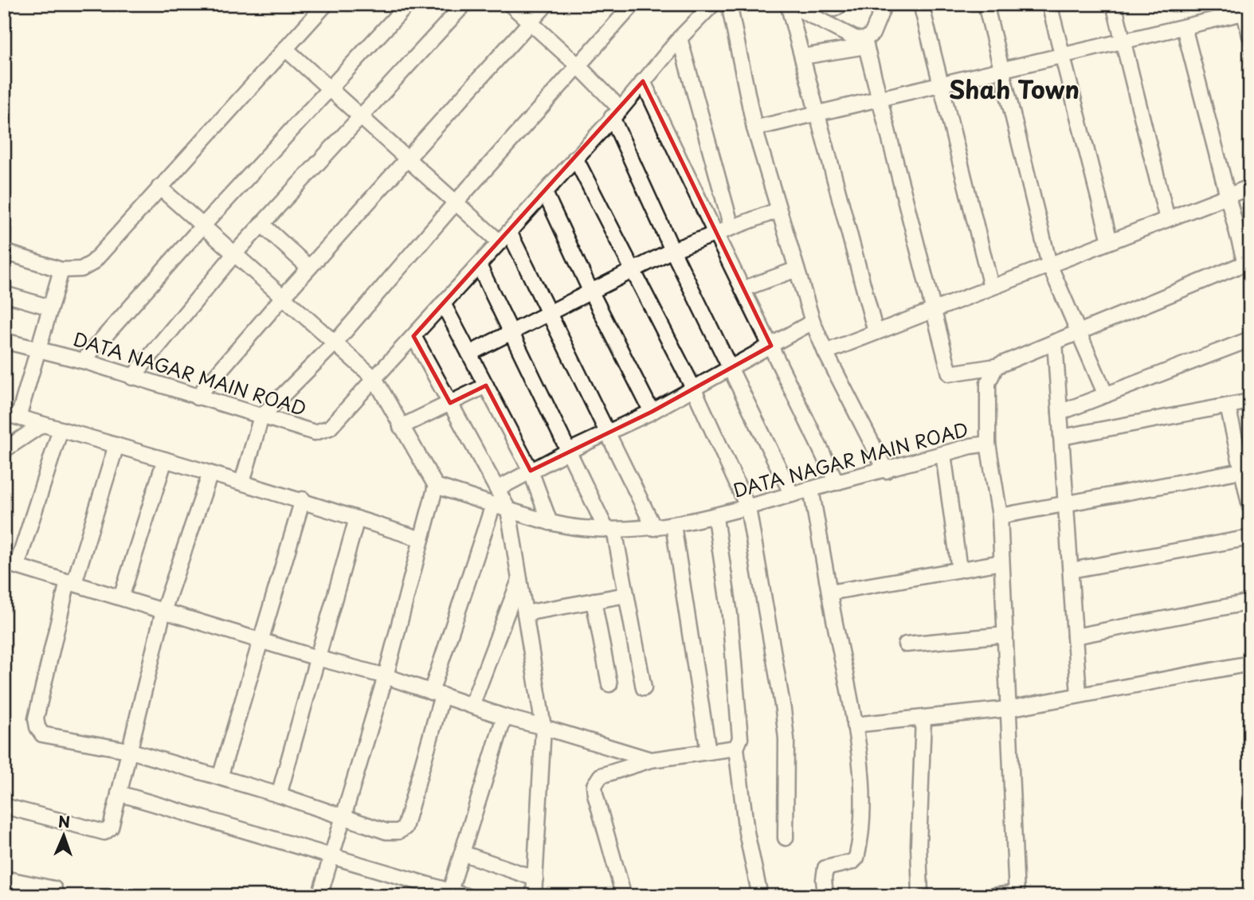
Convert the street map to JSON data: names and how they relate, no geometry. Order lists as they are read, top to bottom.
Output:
{
  "streets": {
    "street": ["DATA NAGAR MAIN ROAD"]
  },
  "districts": ["Shah Town"],
  "north": "top"
}
